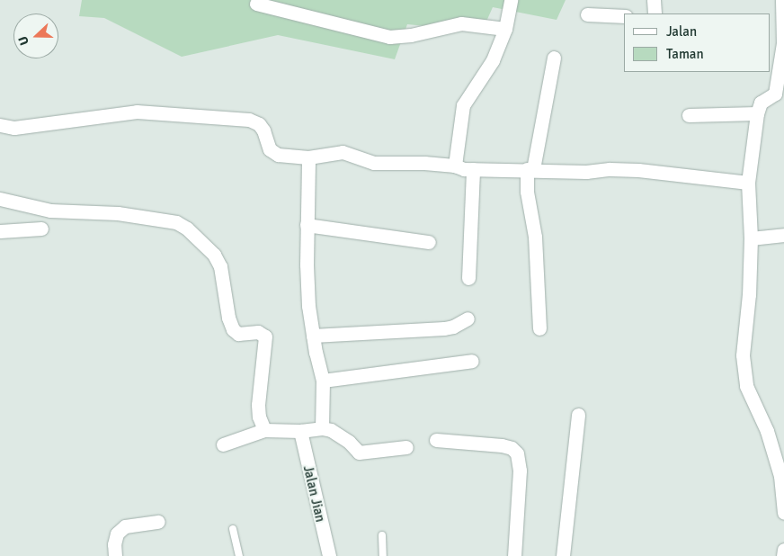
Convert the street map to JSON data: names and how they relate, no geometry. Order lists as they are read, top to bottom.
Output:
{
  "streets": {
    "street": ["Jalan Jian"]
  },
  "legend": ["Jalan", "Taman"],
  "north": "left"
}
